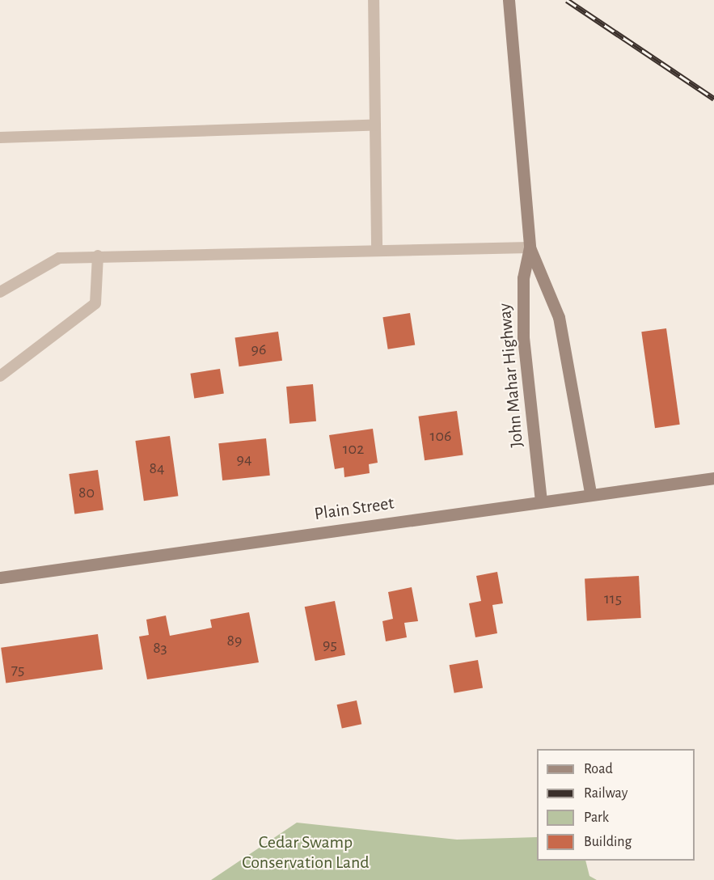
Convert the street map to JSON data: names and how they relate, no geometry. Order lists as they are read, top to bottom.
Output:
{
  "streets": {
    "street": ["John Mahar Highway", "Plain Street"]
  },
  "crossings": [
    ["John Mahar Highway", "Plain Street"]
  ],
  "parks": ["Cedar Swamp Conservation Land"],
  "house_numbers": [
    "96",
    "106",
    "102",
    "94",
    "84",
    "80",
    "115",
    "89",
    "95",
    "83",
    "75"
  ],
  "legend": [
    "Road",
    "Railway",
    "Park",
    "Building"
  ]
}
